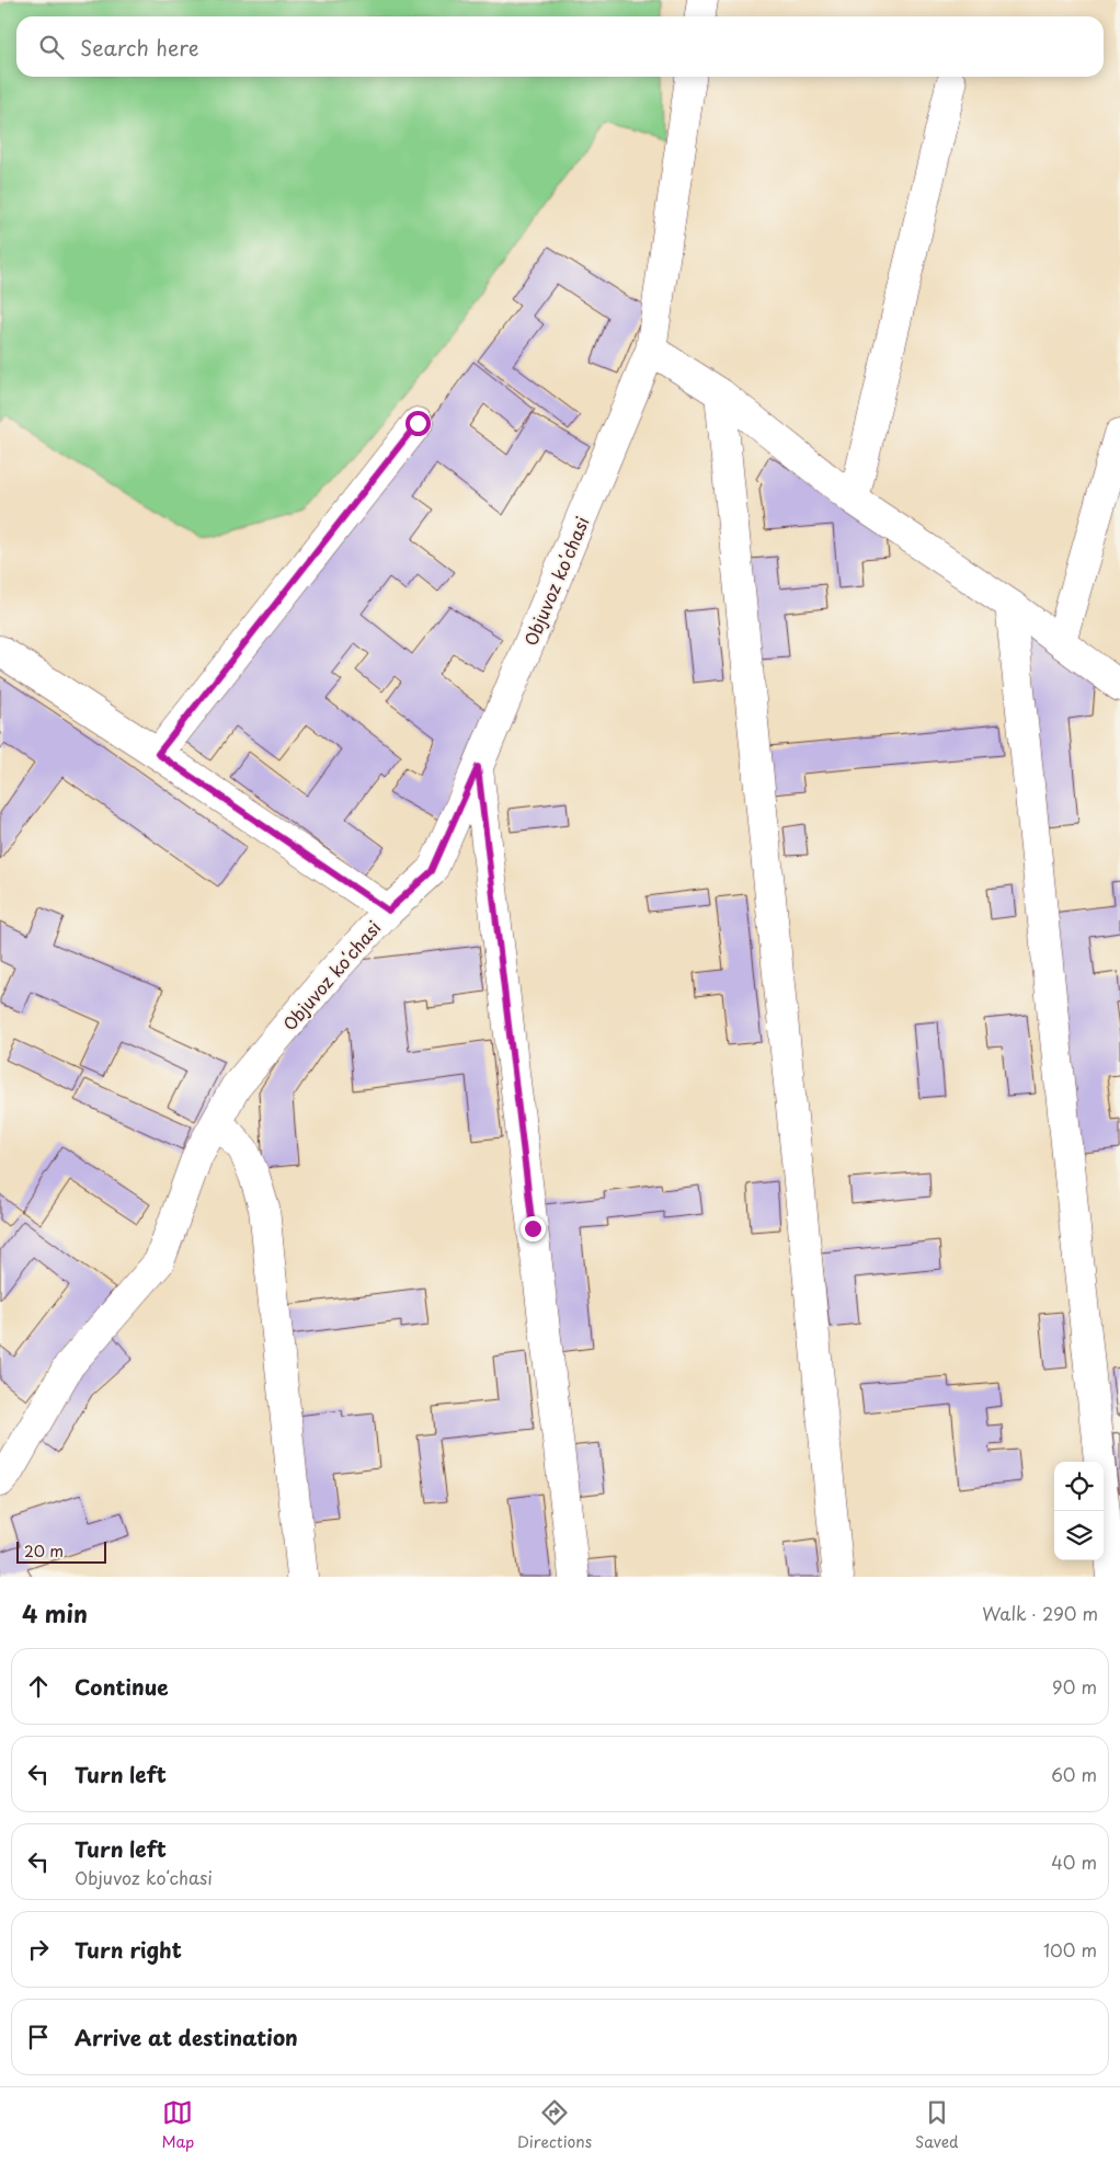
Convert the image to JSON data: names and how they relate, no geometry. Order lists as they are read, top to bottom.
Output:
{
  "streets": {
    "street": ["Objuvoz koʻchasi"]
  },
  "scale_bar": "20 m",
  "page": {
    "search": "Search here",
    "scale": "20 m",
    "heading": ["4 min", "Walk · 290 m"],
    "list": [
      ["Continue", "90 m"],
      ["Turn left", "60 m"],
      ["Turn left", "Objuvoz koʻchasi", "40 m"],
      ["Turn right", "100 m"],
      "Arrive at destination"
    ],
    "nav": ["Map", "Directions", "Saved"]
  }
}
